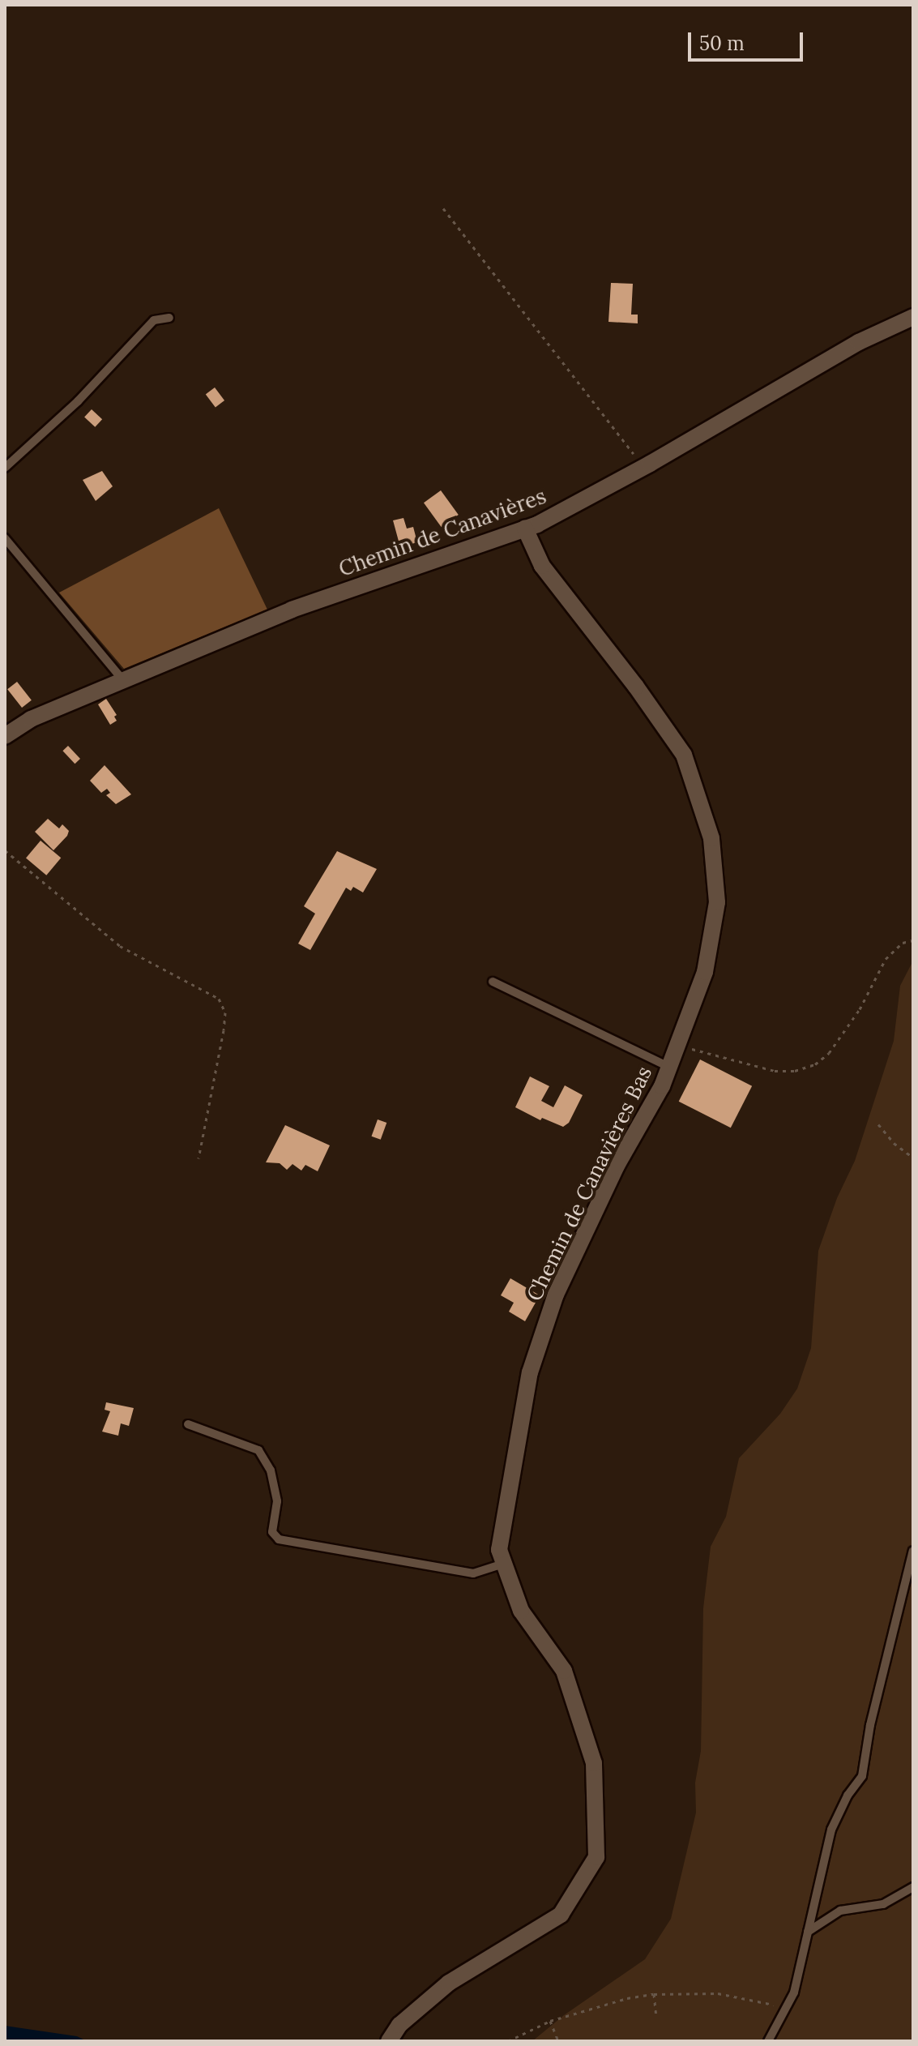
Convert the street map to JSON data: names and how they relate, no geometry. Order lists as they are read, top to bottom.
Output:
{
  "streets": {
    "street": ["Chemin de Canavières", "Chemin de Canavières Bas"]
  },
  "crossings": [
    ["Chemin de Canavières", "Chemin de Canavières Bas"]
  ],
  "scale_bar": "50 m"
}
